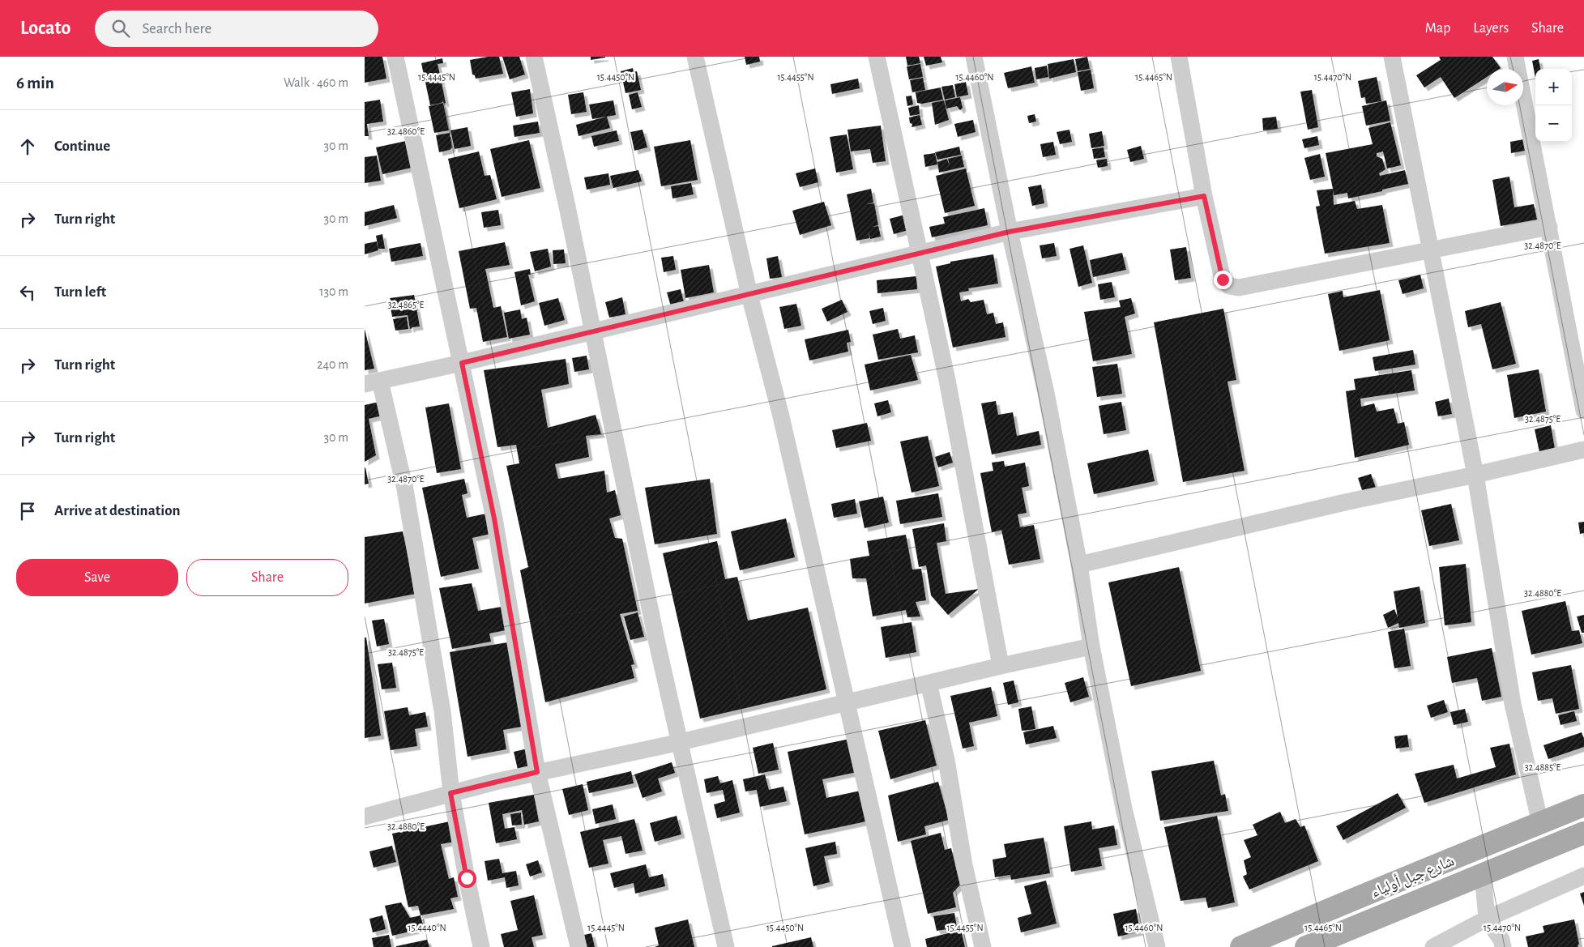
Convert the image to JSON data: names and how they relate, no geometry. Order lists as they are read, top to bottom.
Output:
{
  "streets": {
    "main road": ["شارع جبل أولياء"]
  },
  "north": "right",
  "page": {
    "header": "Locato",
    "search": "Search here",
    "nav": ["Map", "Layers", "Share"],
    "heading": ["6 min", "Walk · 460 m"],
    "map_buttons": ["+", "−"],
    "list": [
      ["Continue", "30 m"],
      ["Turn right", "30 m"],
      ["Turn left", "130 m"],
      ["Turn right", "240 m"],
      ["Turn right", "30 m"],
      "Arrive at destination"
    ],
    "buttons": ["Save", "Share"]
  },
  "coordinates": [
    "15.4445°N",
    "15.4450°N",
    "15.4455°N",
    "15.4460°N",
    "15.4465°N",
    "15.4470°N",
    "32.4860°E",
    "32.4870°E",
    "32.4865°E",
    "32.4875°E",
    "32.4880°E",
    "32.4885°E",
    "15.4440°N"
  ]
}
